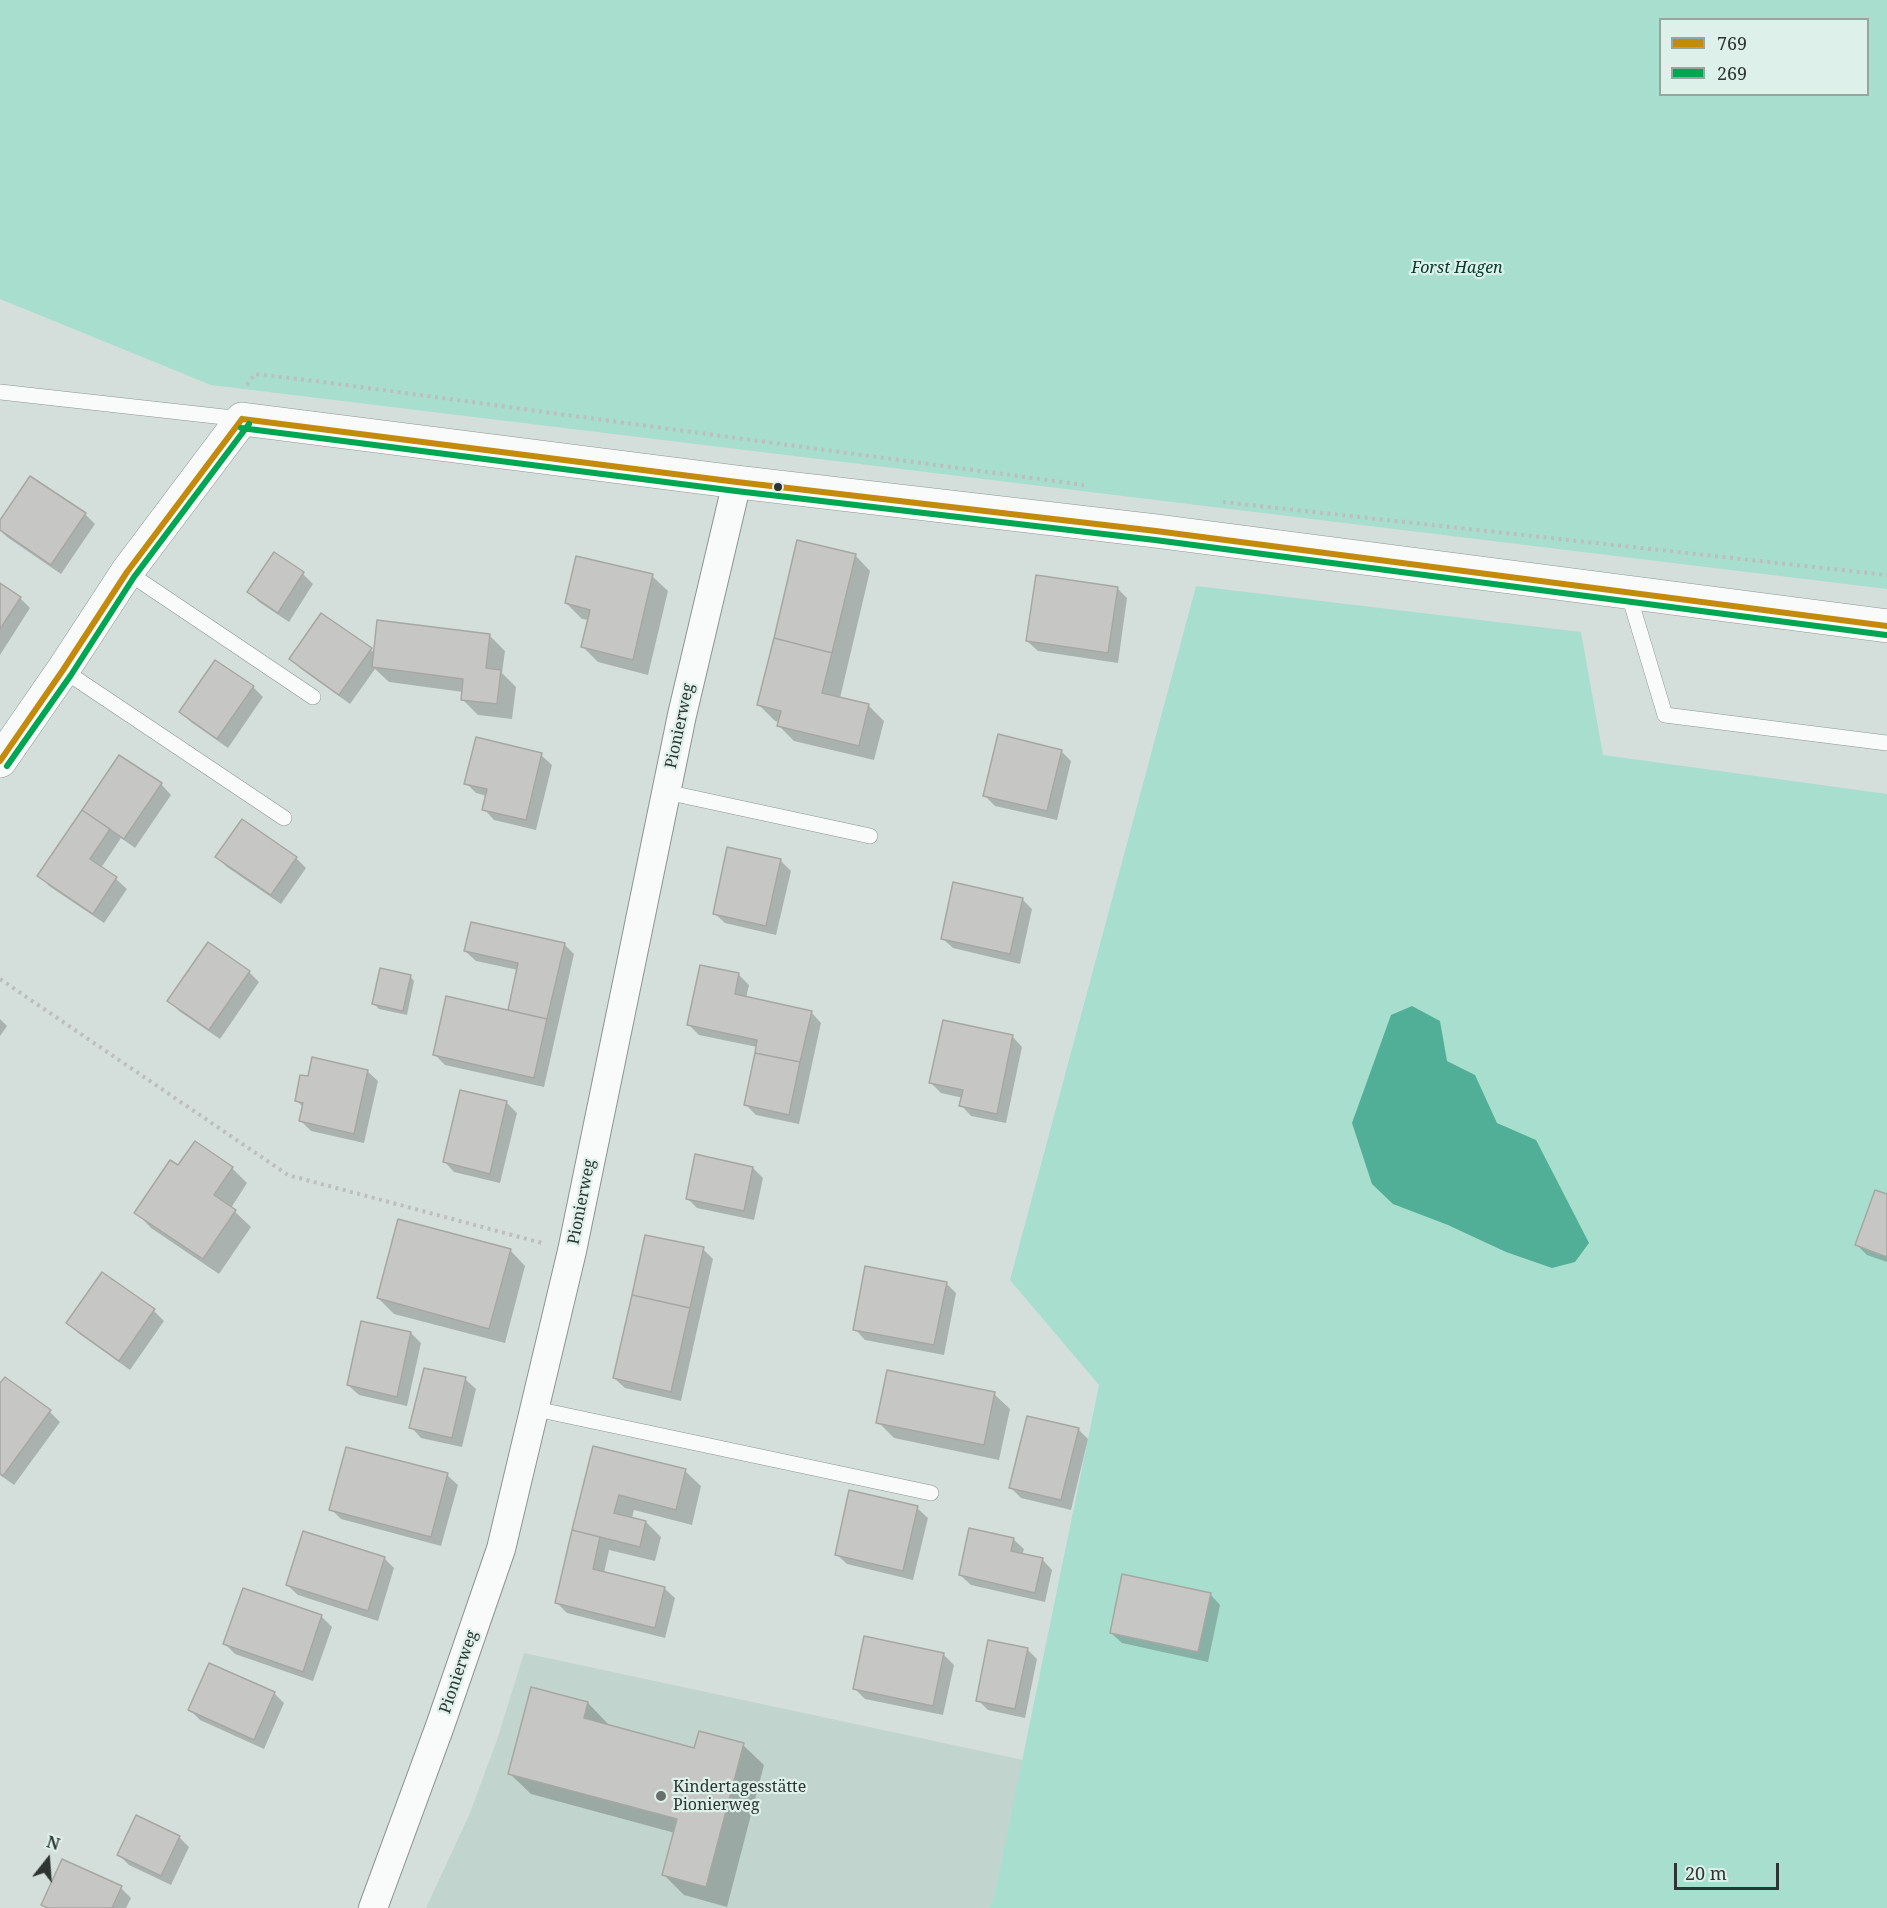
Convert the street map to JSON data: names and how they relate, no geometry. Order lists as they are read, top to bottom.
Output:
{
  "streets": {
    "street": ["Pionierweg"]
  },
  "parks": ["Forst Hagen"],
  "places": ["Kindertagesstätte Pionierweg"],
  "lines": ["transit line 769", "transit line 269"],
  "legend": ["769", "269"],
  "scale_bar": "20 m",
  "north": "top"
}
